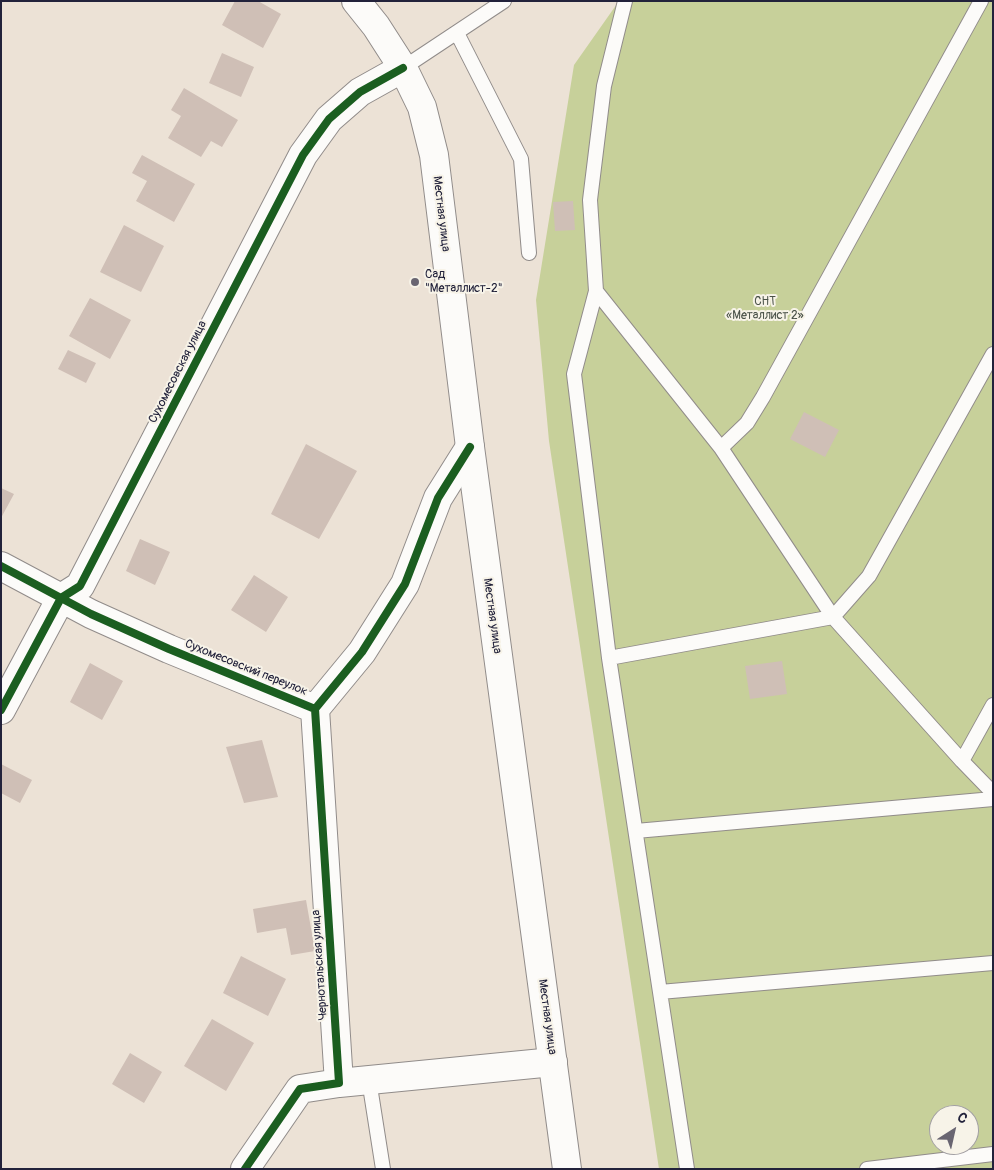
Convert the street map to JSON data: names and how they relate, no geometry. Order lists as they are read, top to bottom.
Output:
{
  "streets": {
    "street": [
      "Местная улица",
      "Сухомесовская улица",
      "Сухомесовский переулок",
      "Чернотальская улица"
    ]
  },
  "crossings": [
    ["Местная улица", "Сухомесовская улица"],
    ["Местная улица", "Сухомесовский переулок"],
    ["Сухомесовская улица", "Сухомесовский переулок"],
    ["Сухомесовский переулок", "Чернотальская улица"]
  ],
  "parks": ["СНТ «Металлист 2»"],
  "places": ["Сад \"Металлист-2\""],
  "north": "top right"
}
